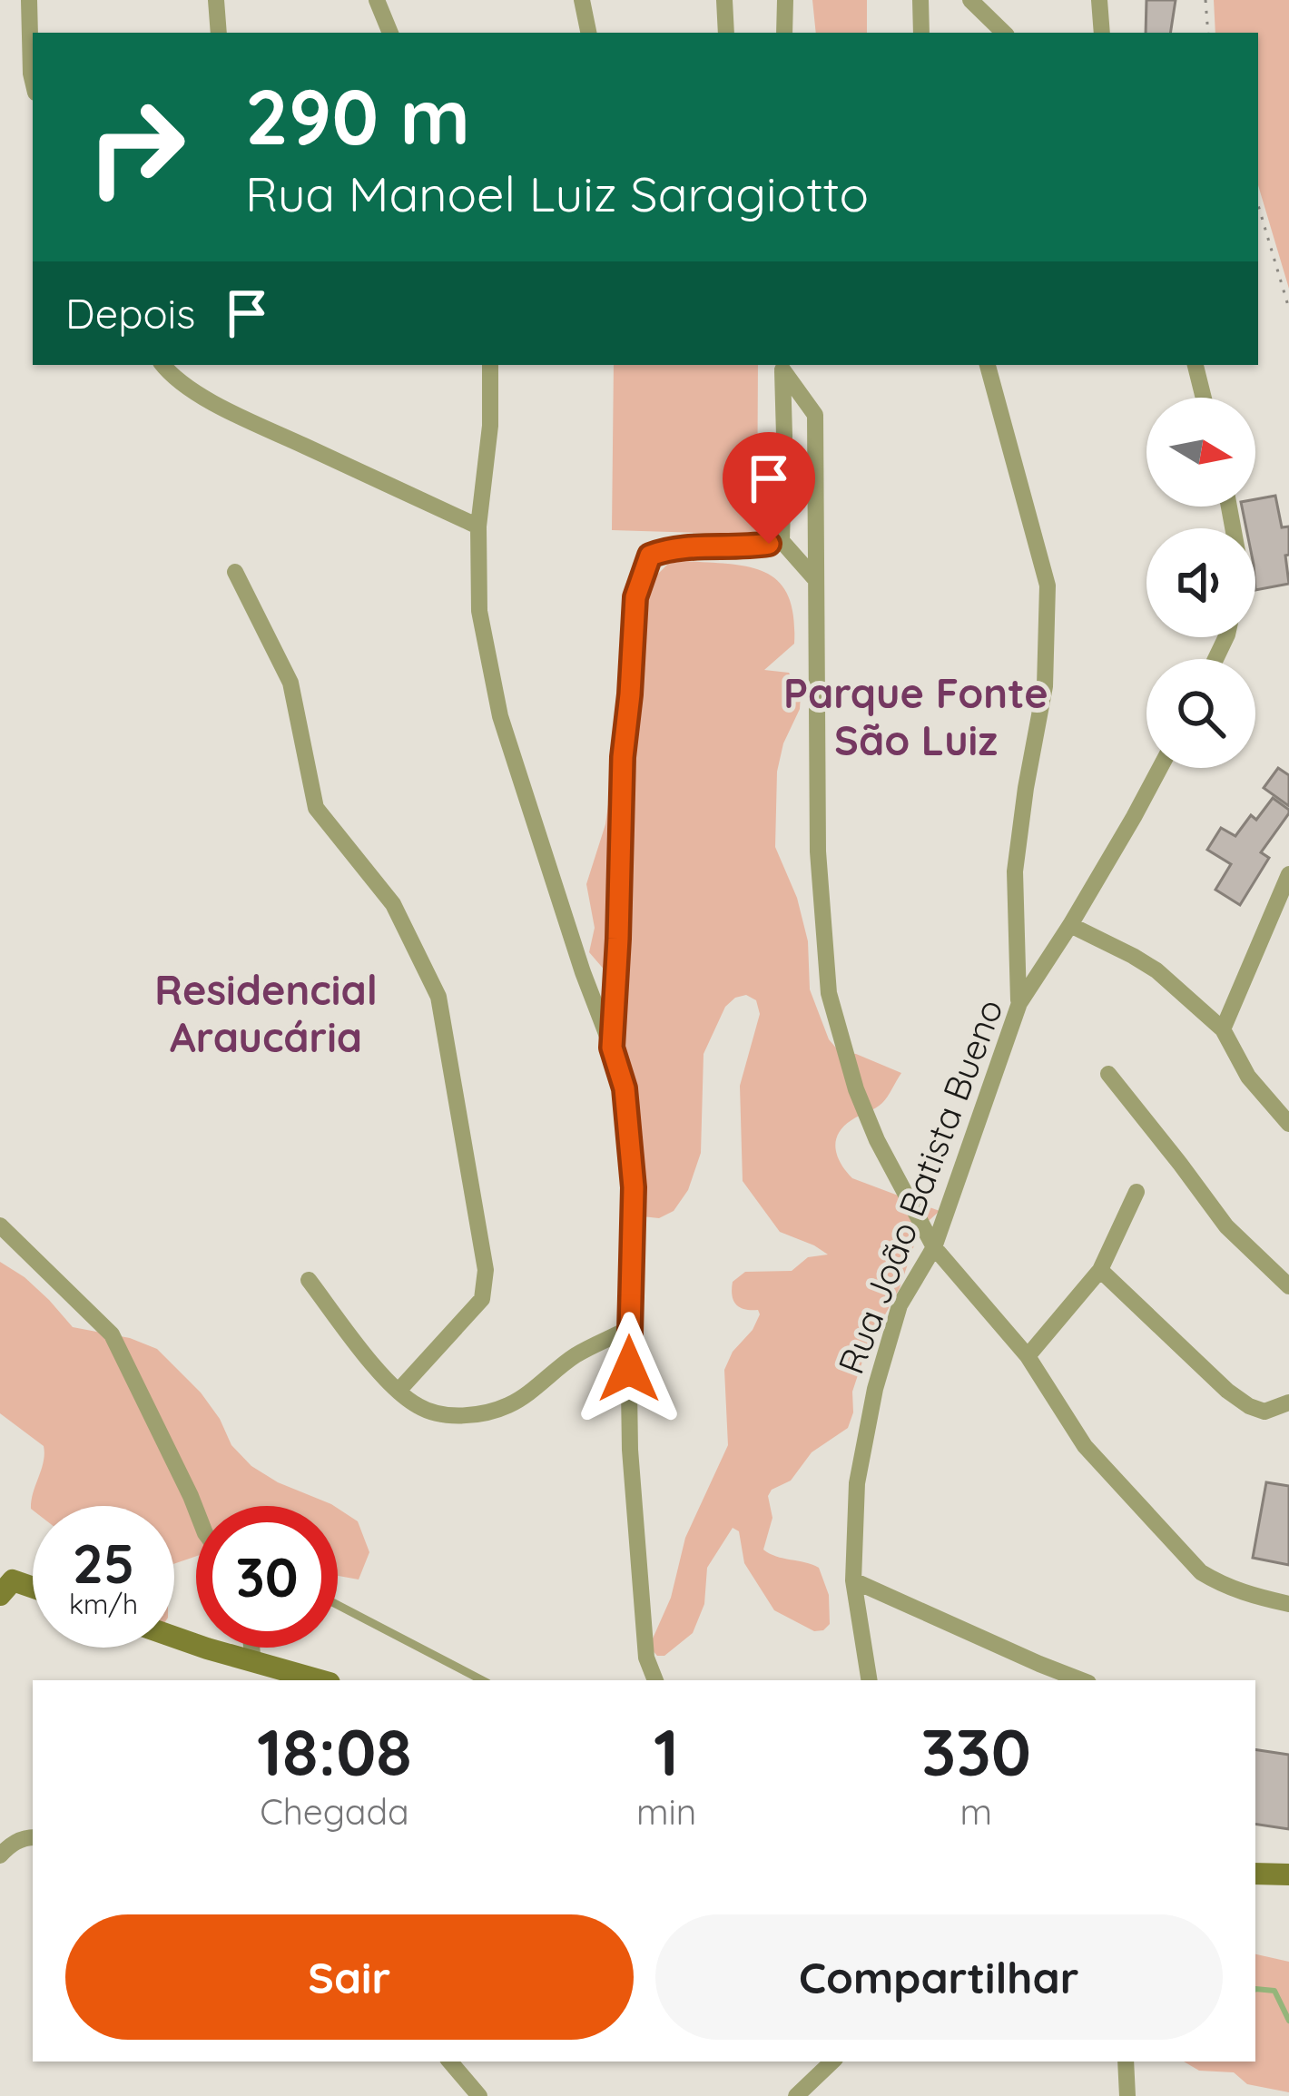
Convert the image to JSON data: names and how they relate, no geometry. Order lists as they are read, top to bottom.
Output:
{
  "streets": {
    "street": ["Rua João Batista Bueno"]
  },
  "districts": ["Parque Fonte São Luiz", "Residencial Araucária"],
  "north": "right",
  "page": {
    "turn": ["290 m", "Rua Manoel Luiz Saragiotto"],
    "then": "Depois",
    "speed": "25 km/h",
    "limit": "30",
    "eta": [
      "18:08",
      "Chegada",
      "1",
      "min",
      "330",
      "m"
    ],
    "buttons": ["Sair", "Compartilhar"]
  }
}
